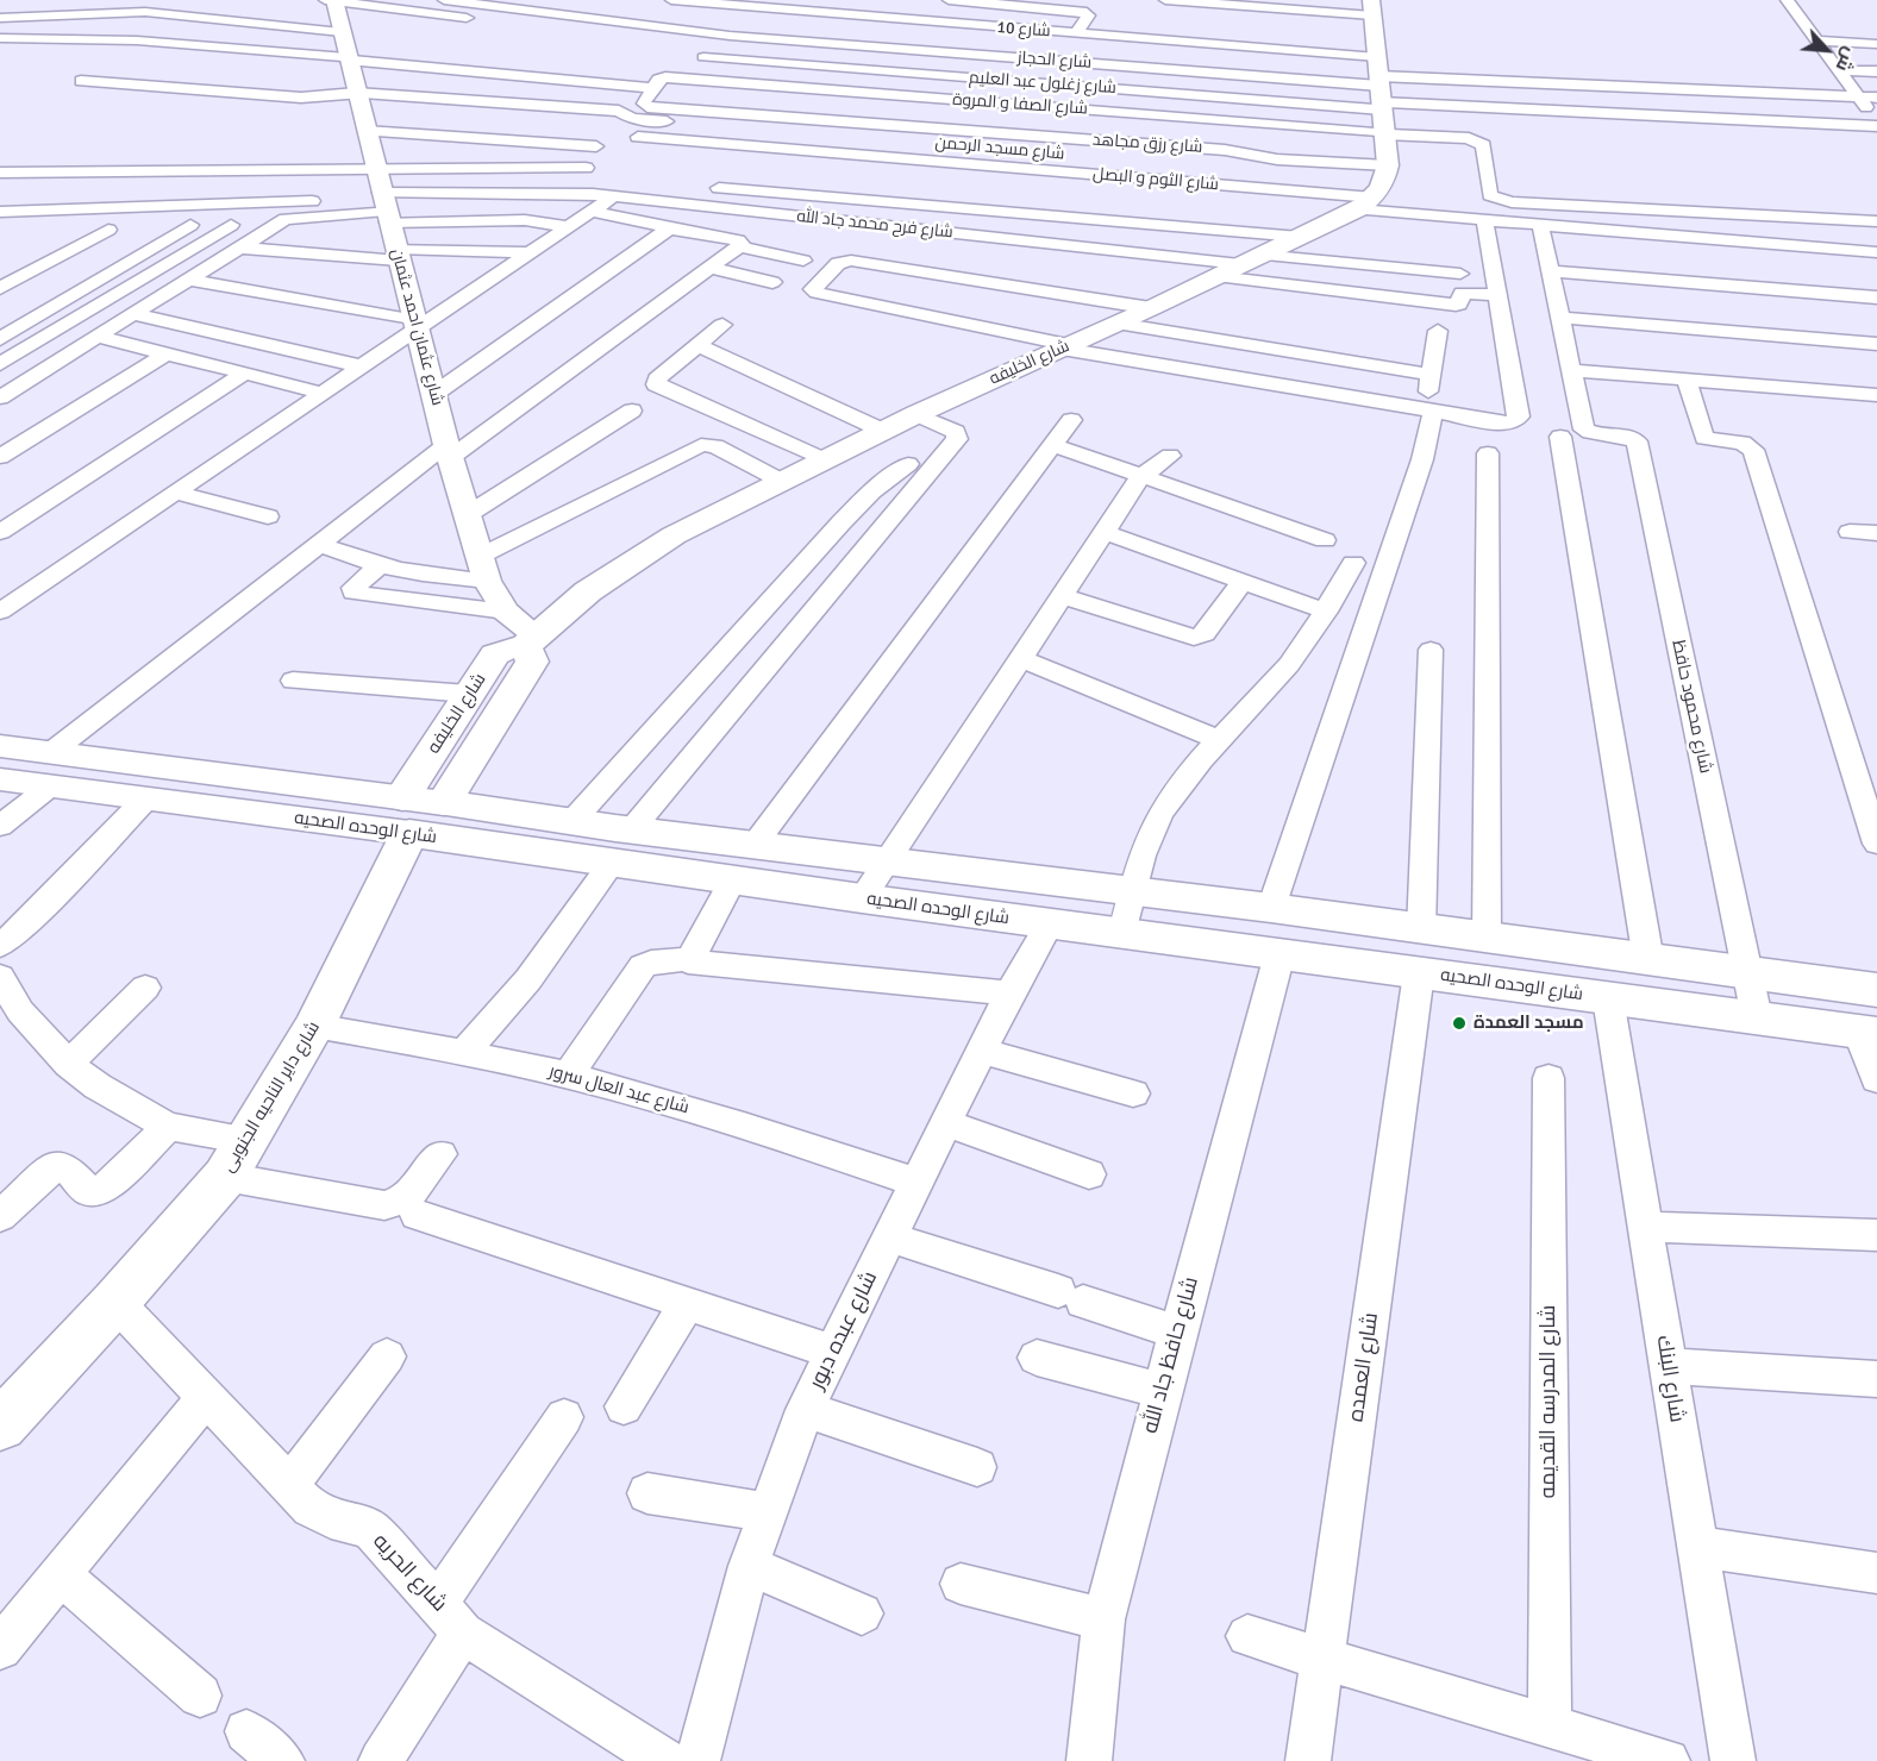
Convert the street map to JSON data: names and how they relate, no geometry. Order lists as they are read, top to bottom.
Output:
{
  "streets": {
    "main road": ["شارع الخليفه", "شارع الوحده الصحيه", "شارع داير الناحيه الجنوبى"],
    "street": [
      "شارع 10",
      "شارع الحجاز",
      "شارع زغلول عبد العليم",
      "شارع الصفا و المروة",
      "شارع رزق مجاهد",
      "شارع مسجد الرحمن",
      "شارع الثوم و البصل",
      "شارع فرح محمد جاد الله",
      "شارع عثمان احمد عثمان",
      "شارع محمود حافظ",
      "شارع عبد العال سرور",
      "شارع عبده دبور",
      "شارع حافظ جاد الله",
      "شارع العمده",
      "شارع البنك",
      "شارع المدرسه القديمه",
      "شارع الحريه"
    ]
  },
  "crossings": [
    ["شارع 10", "شارع الحجاز"],
    ["شارع 10", "شارع زغلول عبد العليم"],
    ["شارع 10", "شارع الصفا و المروة"],
    ["شارع الحجاز", "شارع زغلول عبد العليم"],
    ["شارع الحجاز", "شارع الصفا و المروة"],
    ["شارع زغلول عبد العليم", "شارع الصفا و المروة"],
    ["شارع الصفا و المروة", "شارع عثمان احمد عثمان"],
    ["شارع رزق مجاهد", "شارع مسجد الرحمن"],
    ["شارع رزق مجاهد", "شارع الثوم و البصل"],
    ["شارع رزق مجاهد", "شارع الخليفه"],
    ["شارع مسجد الرحمن", "شارع الثوم و البصل"],
    ["شارع مسجد الرحمن", "شارع عثمان احمد عثمان"],
    ["شارع الثوم و البصل", "شارع الخليفه"],
    ["شارع فرح محمد جاد الله", "شارع عثمان احمد عثمان"],
    ["شارع فرح محمد جاد الله", "شارع الخليفه"],
    ["شارع عثمان احمد عثمان", "شارع الخليفه"],
    ["شارع الخليفه", "شارع الوحده الصحيه"],
    ["شارع الخليفه", "شارع داير الناحيه الجنوبى"],
    ["شارع محمود حافظ", "شارع الوحده الصحيه"],
    ["شارع الوحده الصحيه", "شارع داير الناحيه الجنوبى"],
    ["شارع الوحده الصحيه", "شارع عبده دبور"],
    ["شارع الوحده الصحيه", "شارع حافظ جاد الله"],
    ["شارع الوحده الصحيه", "شارع العمده"],
    ["شارع الوحده الصحيه", "شارع البنك"],
    ["شارع عبد العال سرور", "شارع داير الناحيه الجنوبى"],
    ["شارع عبد العال سرور", "شارع عبده دبور"],
    ["شارع داير الناحيه الجنوبى", "شارع الحريه"]
  ],
  "places": ["مسجد العمدة"],
  "north": "bottom right"
}
